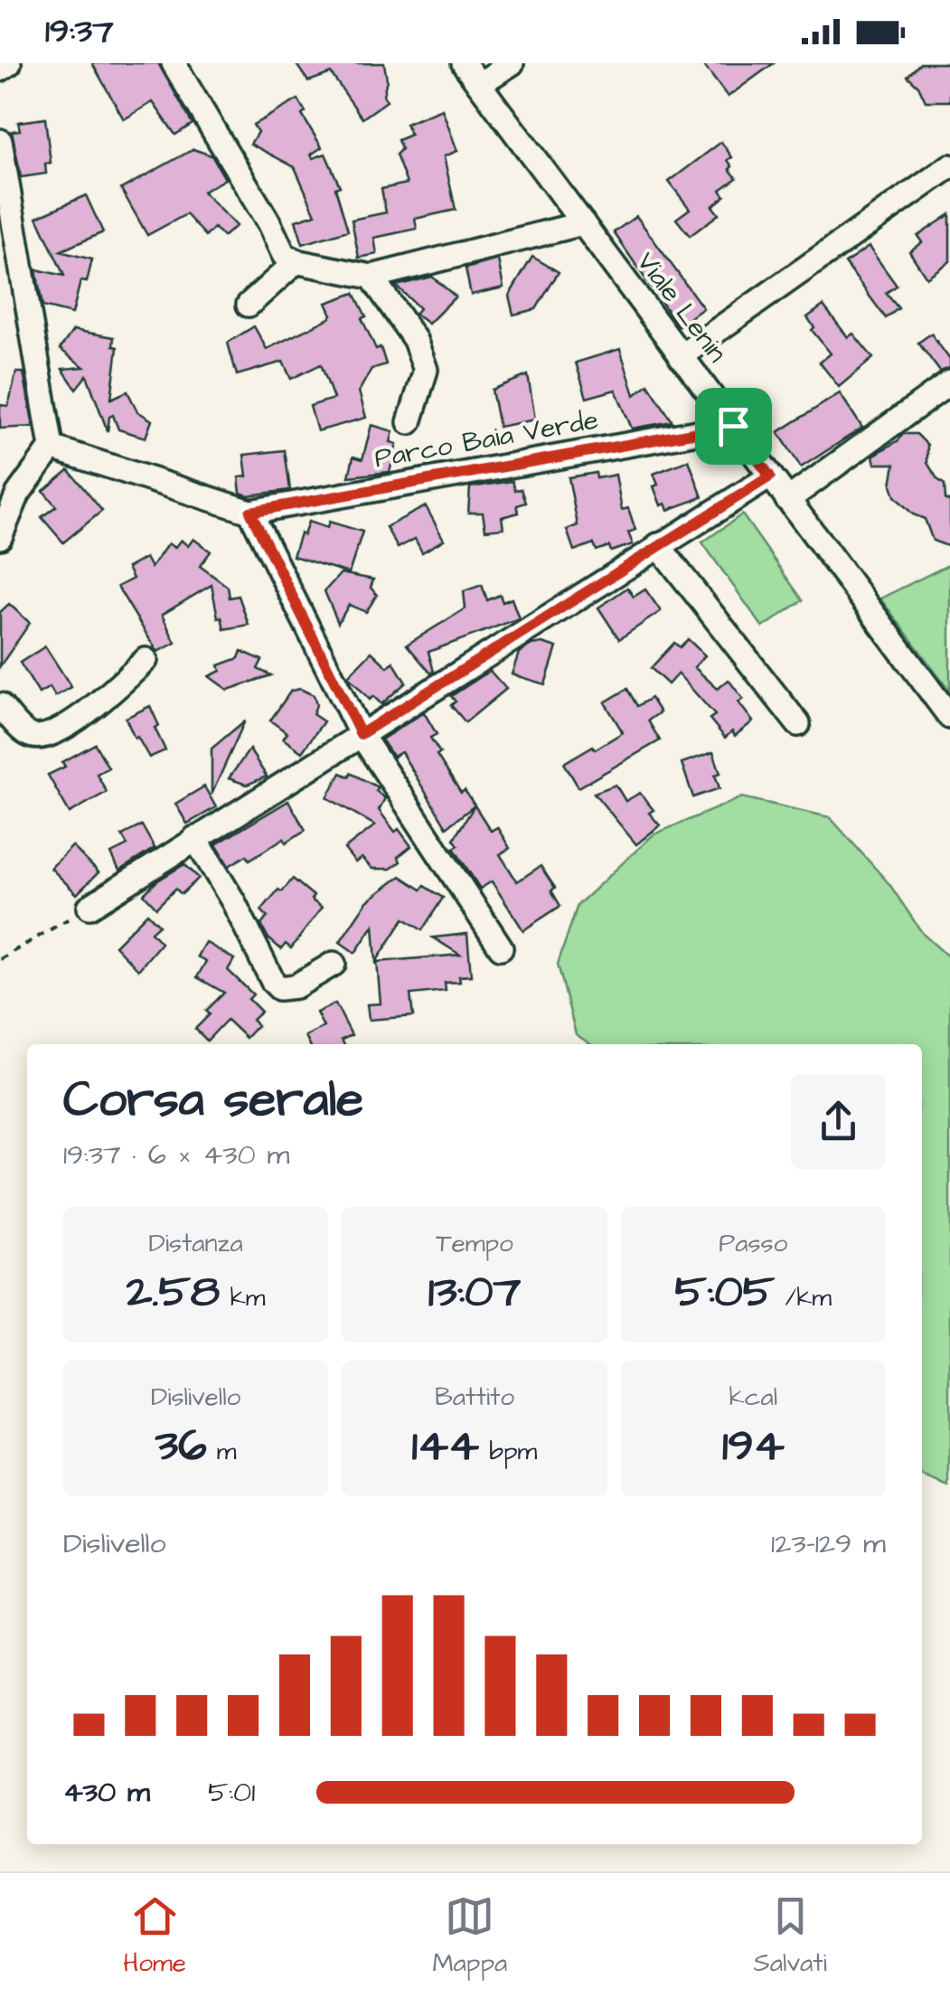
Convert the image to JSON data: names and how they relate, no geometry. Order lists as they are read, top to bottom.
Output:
{
  "streets": {
    "street": ["Viale Lenin", "Parco Baia Verde"]
  },
  "crossings": [
    ["Viale Lenin", "Parco Baia Verde"]
  ],
  "page": {
    "status": "19:37",
    "heading": ["Corsa serale", "19:37 · 6 × 430 m"],
    "stats": [
      ["Distanza", "2.58 km"],
      ["Tempo", "13:07"],
      ["Passo", "5:05 /km"],
      ["Dislivello", "36 m"],
      ["Battito", "144 bpm"],
      ["kcal", "194"]
    ],
    "chart": ["Dislivello", "123–129 m"],
    "list": [
      {
        "name": "430 m",
        "note": "5:01"
      }
    ],
    "tabs": ["Home", "Mappa", "Salvati"]
  }
}
